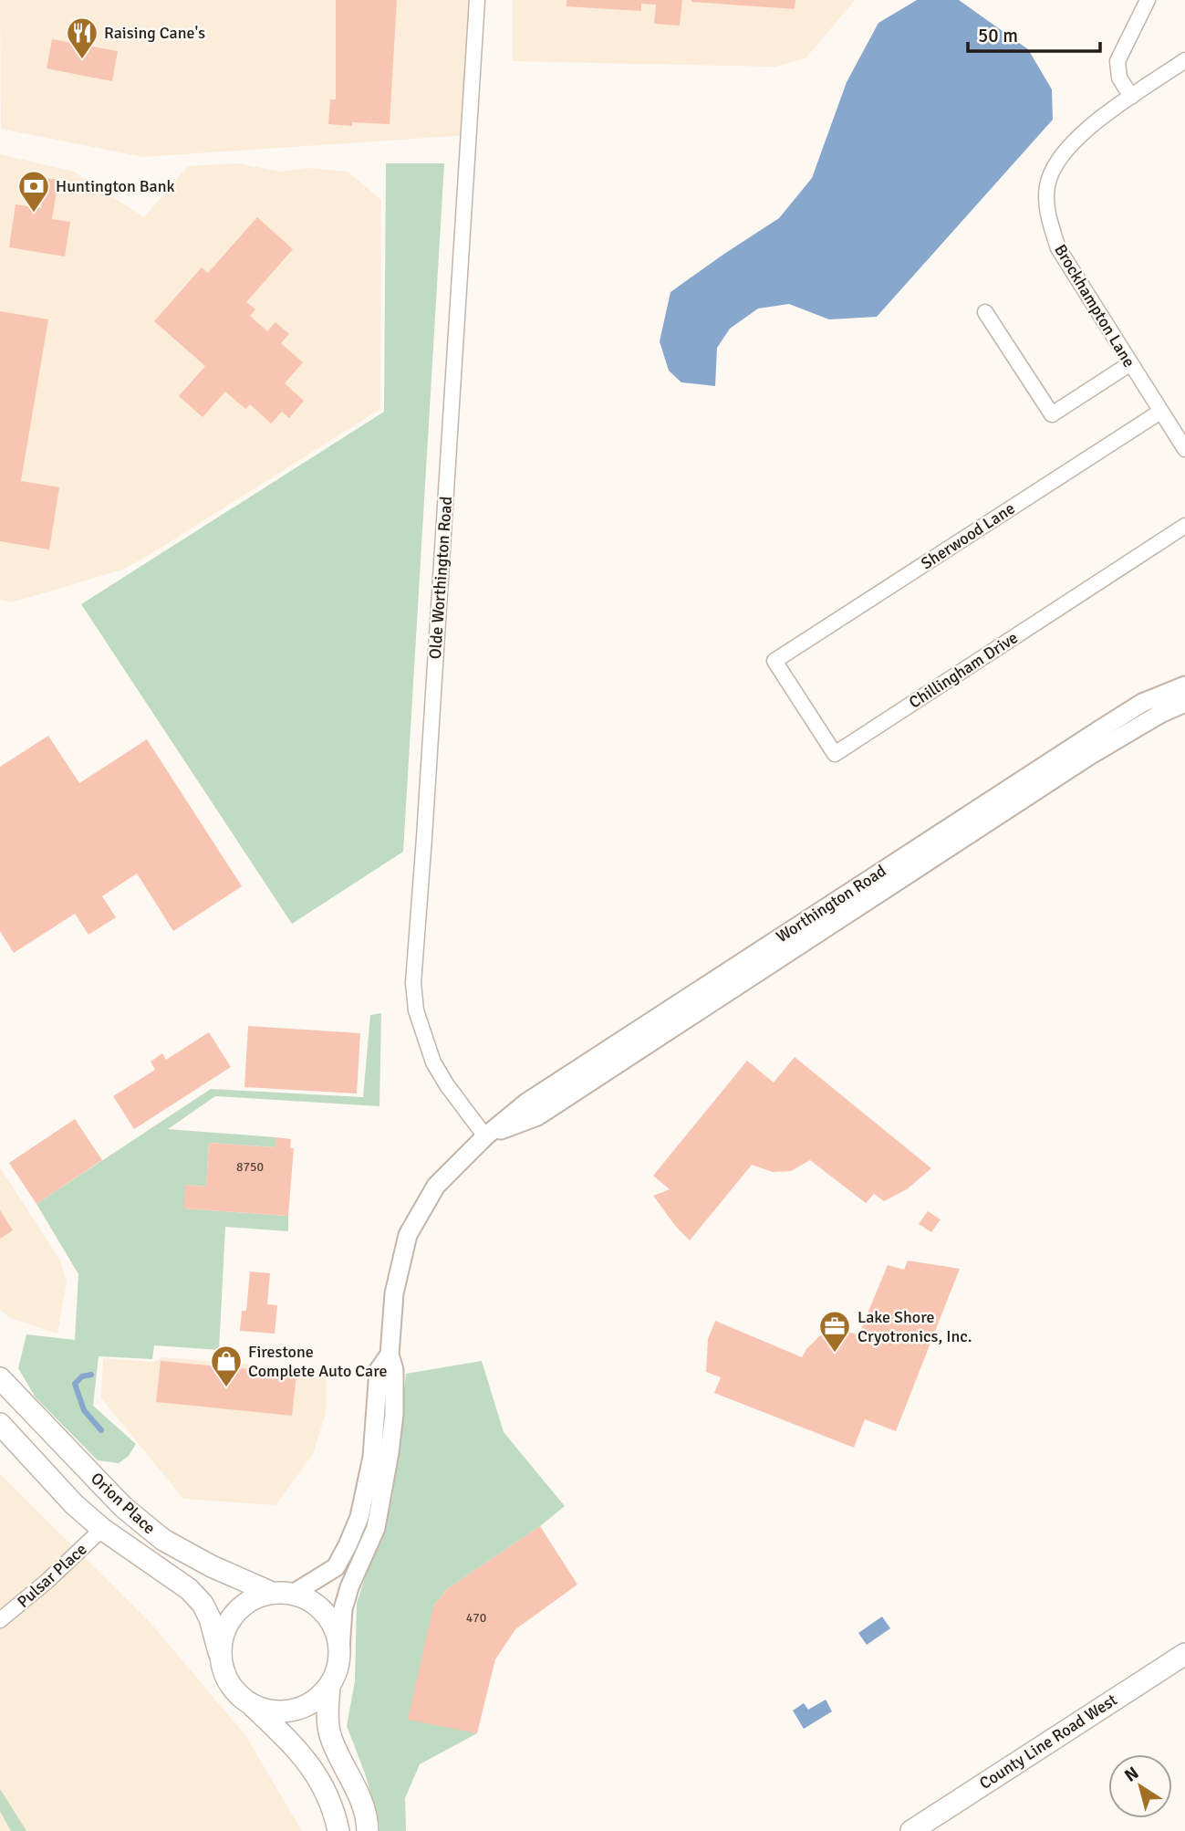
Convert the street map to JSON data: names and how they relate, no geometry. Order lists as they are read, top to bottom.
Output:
{
  "streets": {
    "main road": ["Orion Place", "County Line Road West"],
    "street": [
      "Brockhampton Lane",
      "Sherwood Lane",
      "Olde Worthington Road",
      "Chillingham Drive",
      "Worthington Road",
      "Pulsar Place"
    ]
  },
  "crossings": [
    ["Brockhampton Lane", "Sherwood Lane"],
    ["Sherwood Lane", "Chillingham Drive"],
    ["Olde Worthington Road", "Worthington Road"],
    ["Worthington Road", "Orion Place"],
    ["Orion Place", "Pulsar Place"]
  ],
  "places": {
    "restaurant": ["Raising Cane's"],
    "bank": ["Huntington Bank"],
    "office": ["Lake Shore Cryotronics, Inc."],
    "shop": ["Firestone Complete Auto Care"]
  },
  "house_numbers": ["8750", "470"],
  "scale_bar": "50 m",
  "north": "top left"
}
